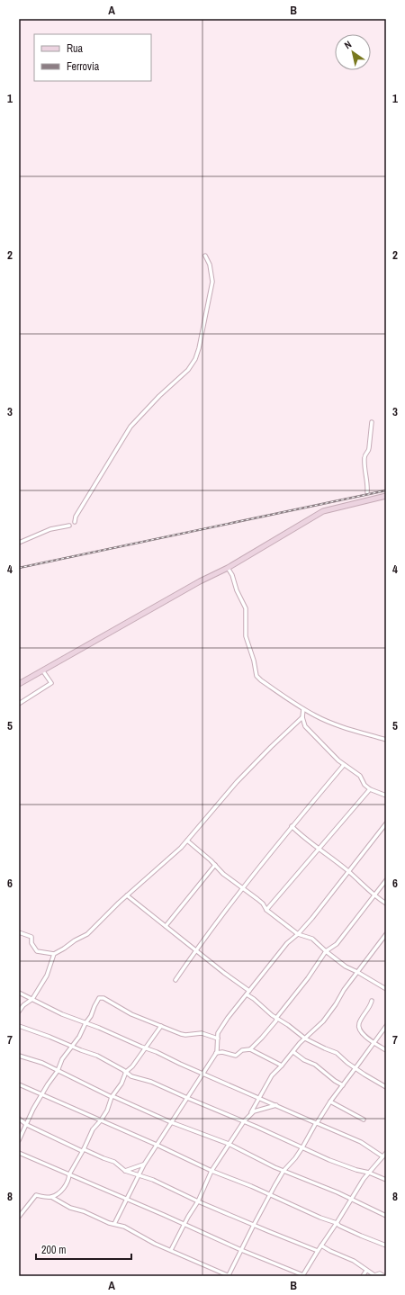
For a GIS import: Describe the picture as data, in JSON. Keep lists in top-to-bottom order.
{
  "legend": ["Rua", "Ferrovia"],
  "scale_bar": "200 m",
  "north": "top left",
  "grid": {
    "columns": ["A", "B"],
    "rows": [
      "1",
      "2",
      "3",
      "4",
      "5",
      "6",
      "7",
      "8"
    ]
  }
}
